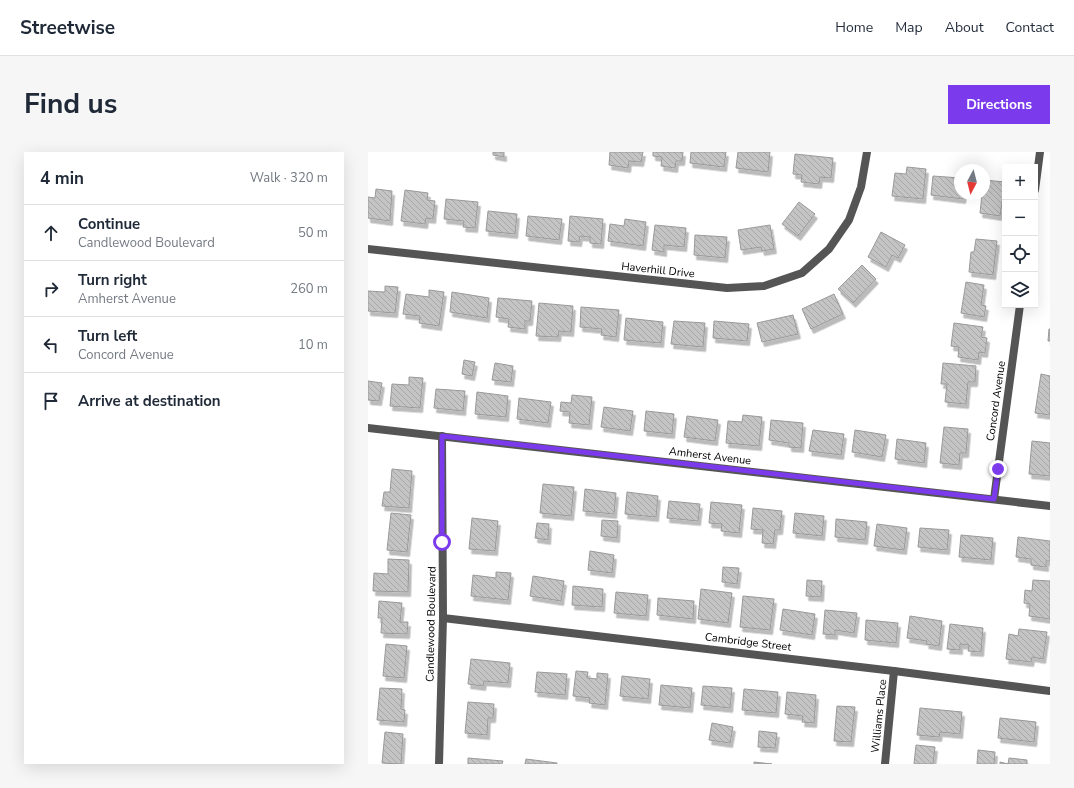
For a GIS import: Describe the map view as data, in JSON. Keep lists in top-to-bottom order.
{
  "streets": {
    "street": [
      "Haverhill Drive",
      "Concord Avenue",
      "Amherst Avenue",
      "Candlewood Boulevard",
      "Cambridge Street",
      "Williams Place"
    ]
  },
  "crossings": [
    ["Concord Avenue", "Amherst Avenue"],
    ["Amherst Avenue", "Candlewood Boulevard"],
    ["Candlewood Boulevard", "Cambridge Street"],
    ["Cambridge Street", "Williams Place"]
  ],
  "north": "bottom",
  "page": {
    "header": "Streetwise",
    "nav": [
      "Home",
      "Map",
      "About",
      "Contact"
    ],
    "title": "Find us",
    "buttons": "Directions",
    "heading": ["4 min", "Walk · 320 m"],
    "map_buttons": ["+", "−"],
    "list": [
      ["Continue", "Candlewood Boulevard", "50 m"],
      ["Turn right", "Amherst Avenue", "260 m"],
      ["Turn left", "Concord Avenue", "10 m"],
      "Arrive at destination"
    ]
  }
}
